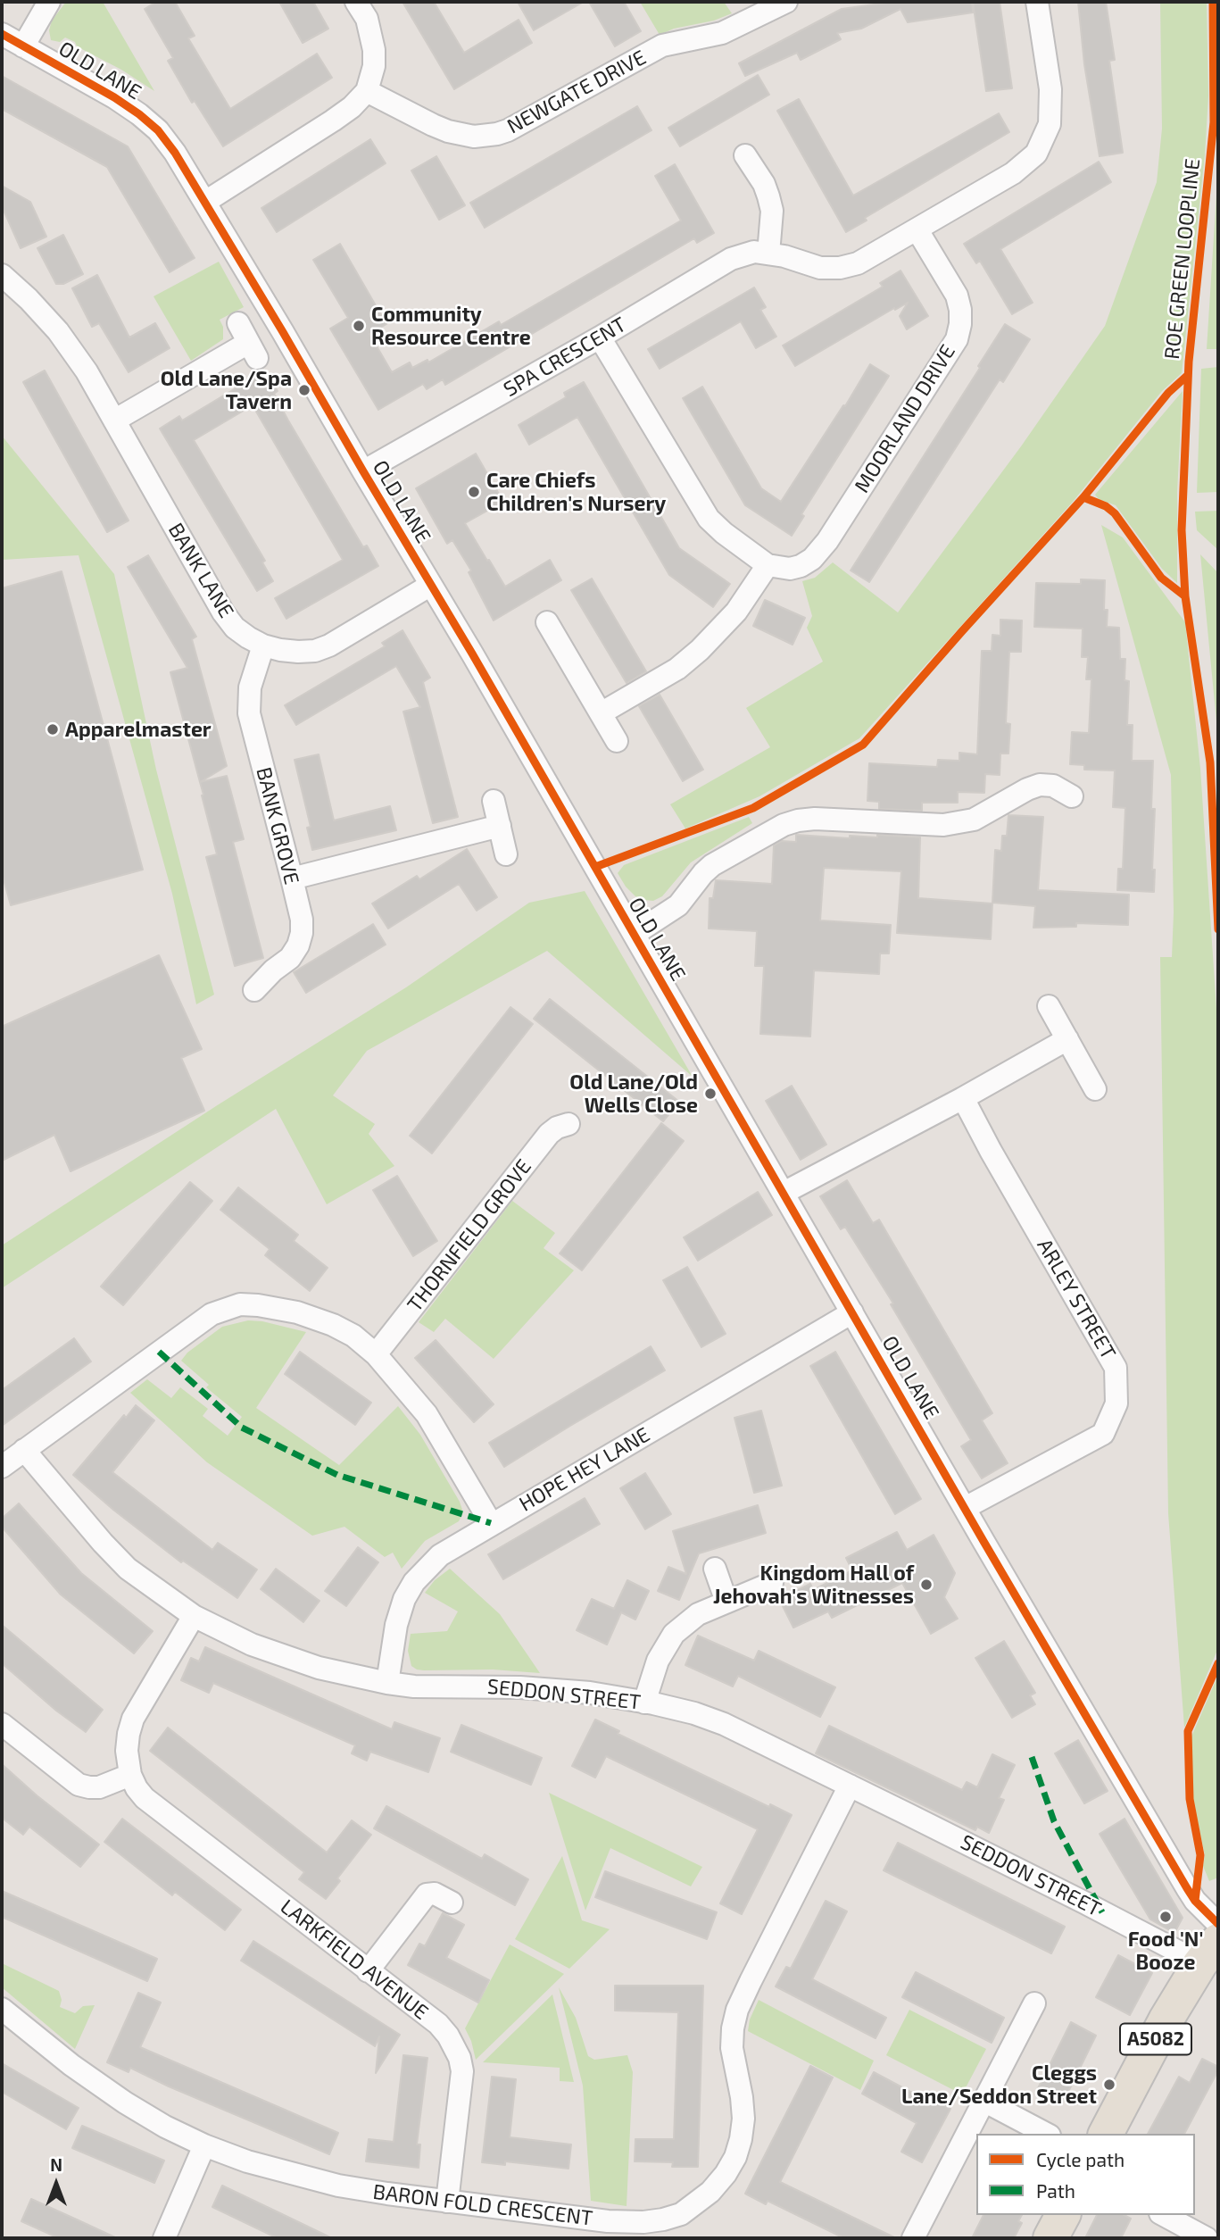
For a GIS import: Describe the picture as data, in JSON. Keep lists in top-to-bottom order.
{
  "streets": {
    "main road": ["A5082"],
    "street": [
      "OLD LANE",
      "NEWGATE DRIVE",
      "SPA CRESCENT",
      "MOORLAND DRIVE",
      "BANK LANE",
      "BANK GROVE",
      "THORNFIELD GROVE",
      "ARLEY STREET",
      "HOPE HEY LANE",
      "SEDDON STREET",
      "LARKFIELD AVENUE",
      "BARON FOLD CRESCENT"
    ],
    "cycle path": ["ROE GREEN LOOPLINE"]
  },
  "crossings": [
    ["OLD LANE", "SPA CRESCENT"],
    ["OLD LANE", "BANK LANE"],
    ["OLD LANE", "ARLEY STREET"],
    ["OLD LANE", "HOPE HEY LANE"],
    ["SPA CRESCENT", "MOORLAND DRIVE"],
    ["BANK LANE", "BANK GROVE"],
    ["HOPE HEY LANE", "SEDDON STREET"],
    ["SEDDON STREET", "A5082"],
    ["SEDDON STREET", "BARON FOLD CRESCENT"],
    ["LARKFIELD AVENUE", "BARON FOLD CRESCENT"]
  ],
  "places": [
    "Community Resource Centre",
    "Old Lane/Spa Tavern",
    "Care Chiefs Children's Nursery",
    "Apparelmaster",
    "Old Lane/Old Wells Close",
    "Kingdom Hall of Jehovah's Witnesses",
    "Food 'N' Booze",
    "Cleggs Lane/Seddon Street"
  ],
  "legend": ["Cycle path", "Path"],
  "north": "top"
}
